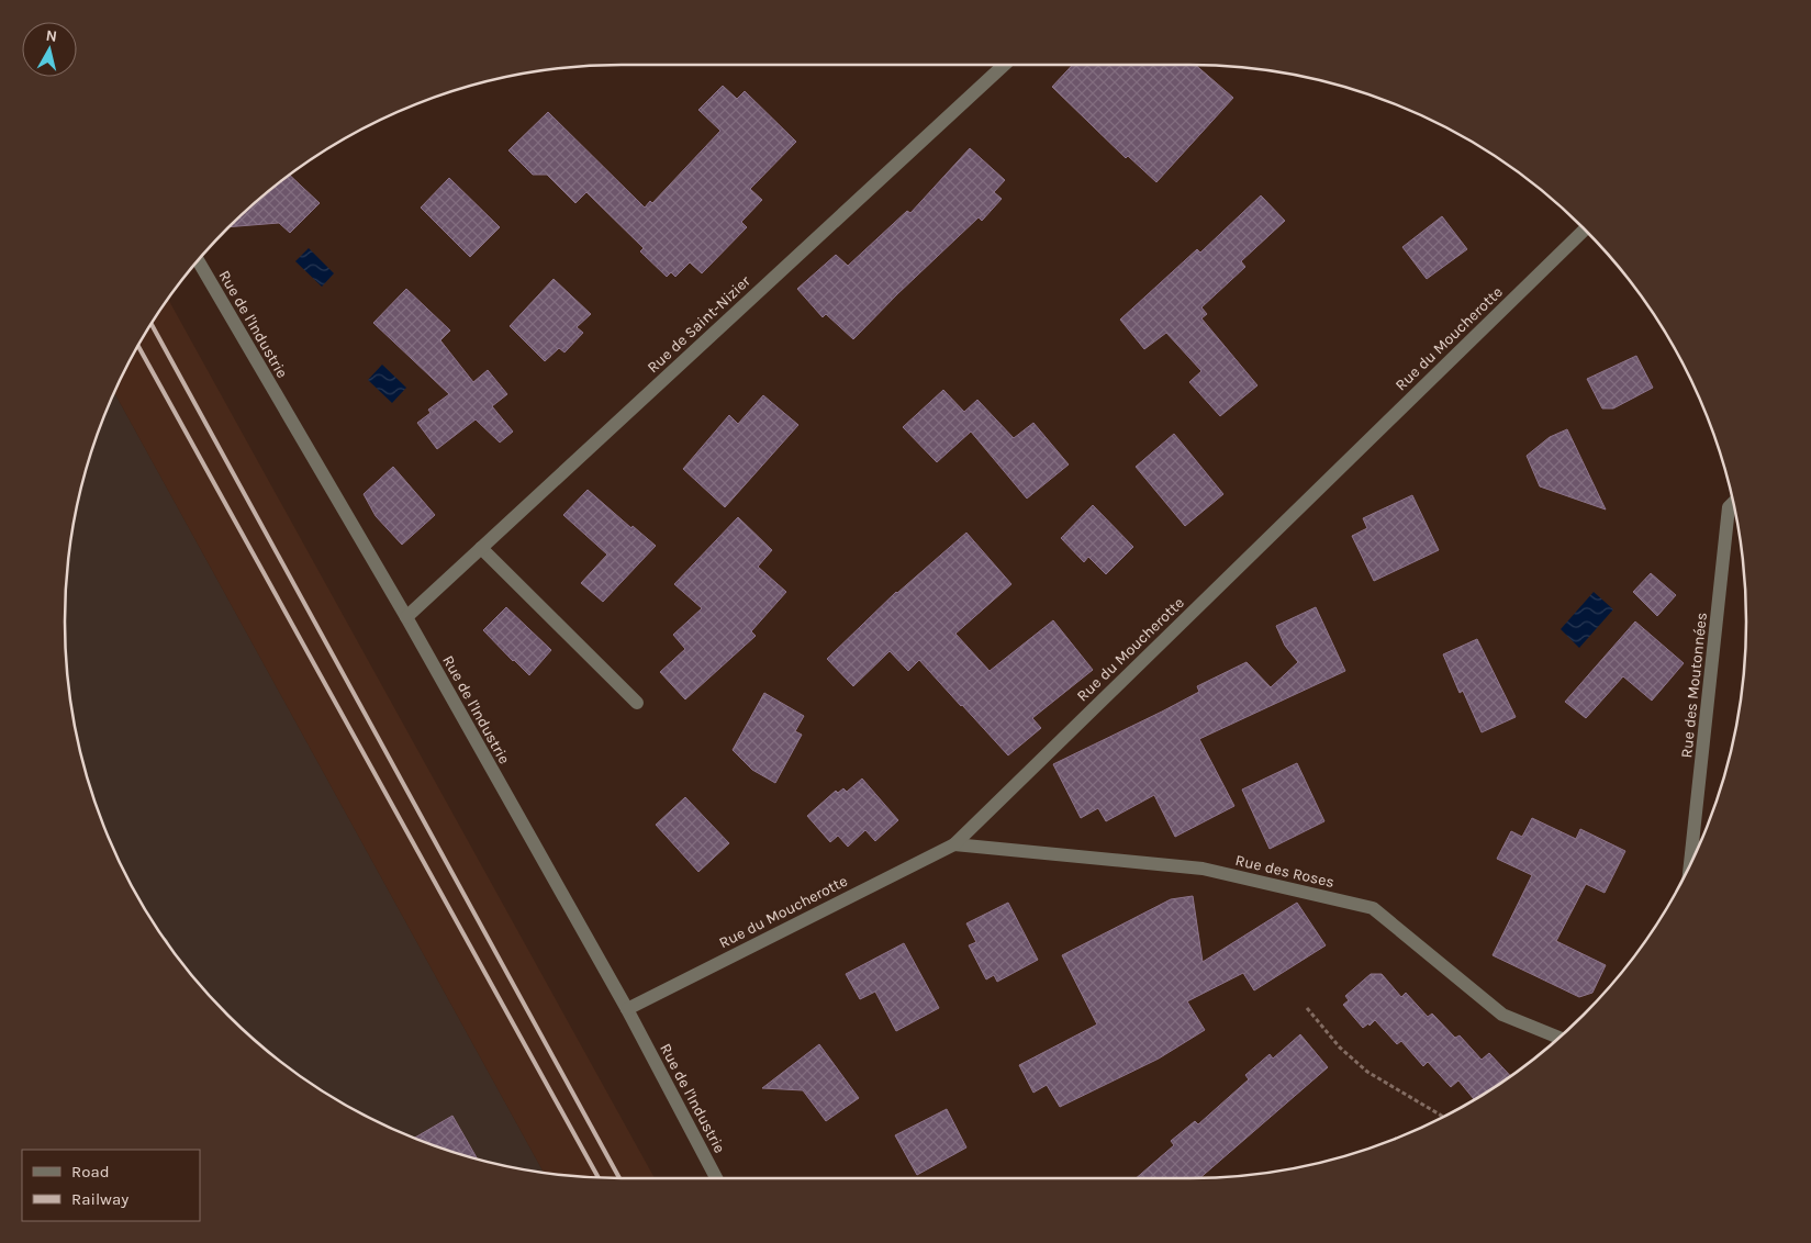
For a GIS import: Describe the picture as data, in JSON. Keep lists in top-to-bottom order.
{
  "streets": {
    "street": [
      "Rue de l'Industrie",
      "Rue de Saint-Nizier",
      "Rue du Moucherotte",
      "Rue des Moutonnées",
      "Rue des Roses"
    ]
  },
  "crossings": [
    ["Rue de l'Industrie", "Rue de Saint-Nizier"],
    ["Rue de l'Industrie", "Rue du Moucherotte"],
    ["Rue du Moucherotte", "Rue des Roses"]
  ],
  "legend": ["Road", "Railway"],
  "north": "top"
}
